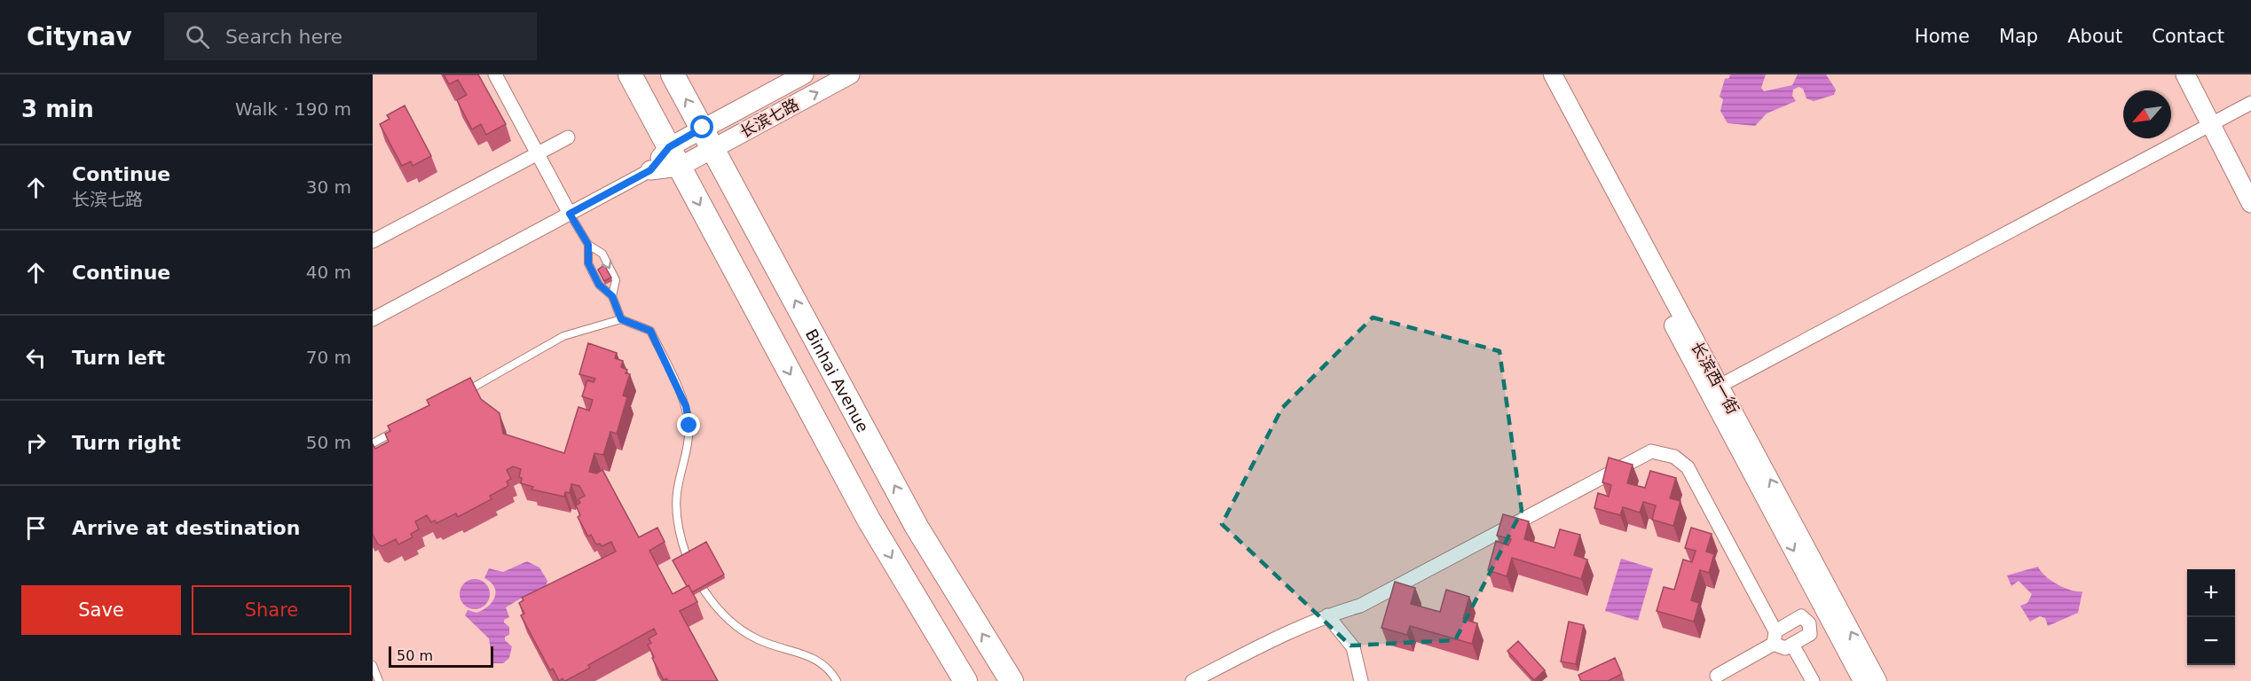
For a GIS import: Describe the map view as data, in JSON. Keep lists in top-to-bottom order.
{
  "streets": {
    "highway": ["Binhai Avenue"],
    "main road": ["长滨七路"],
    "street": ["长滨西一街"]
  },
  "crossings": [
    ["长滨七路", "Binhai Avenue"]
  ],
  "scale_bar": "50 m",
  "north": "bottom left",
  "page": {
    "header": "Citynav",
    "search": "Search here",
    "nav": [
      "Home",
      "Map",
      "About",
      "Contact"
    ],
    "heading": ["3 min", "Walk · 190 m"],
    "list": [
      ["Continue", "长滨七路", "30 m"],
      ["Continue", "40 m"],
      ["Turn left", "70 m"],
      ["Turn right", "50 m"],
      "Arrive at destination"
    ],
    "buttons": ["Save", "Share"],
    "map_buttons": ["+", "−"],
    "scale": "50 m"
  }
}
